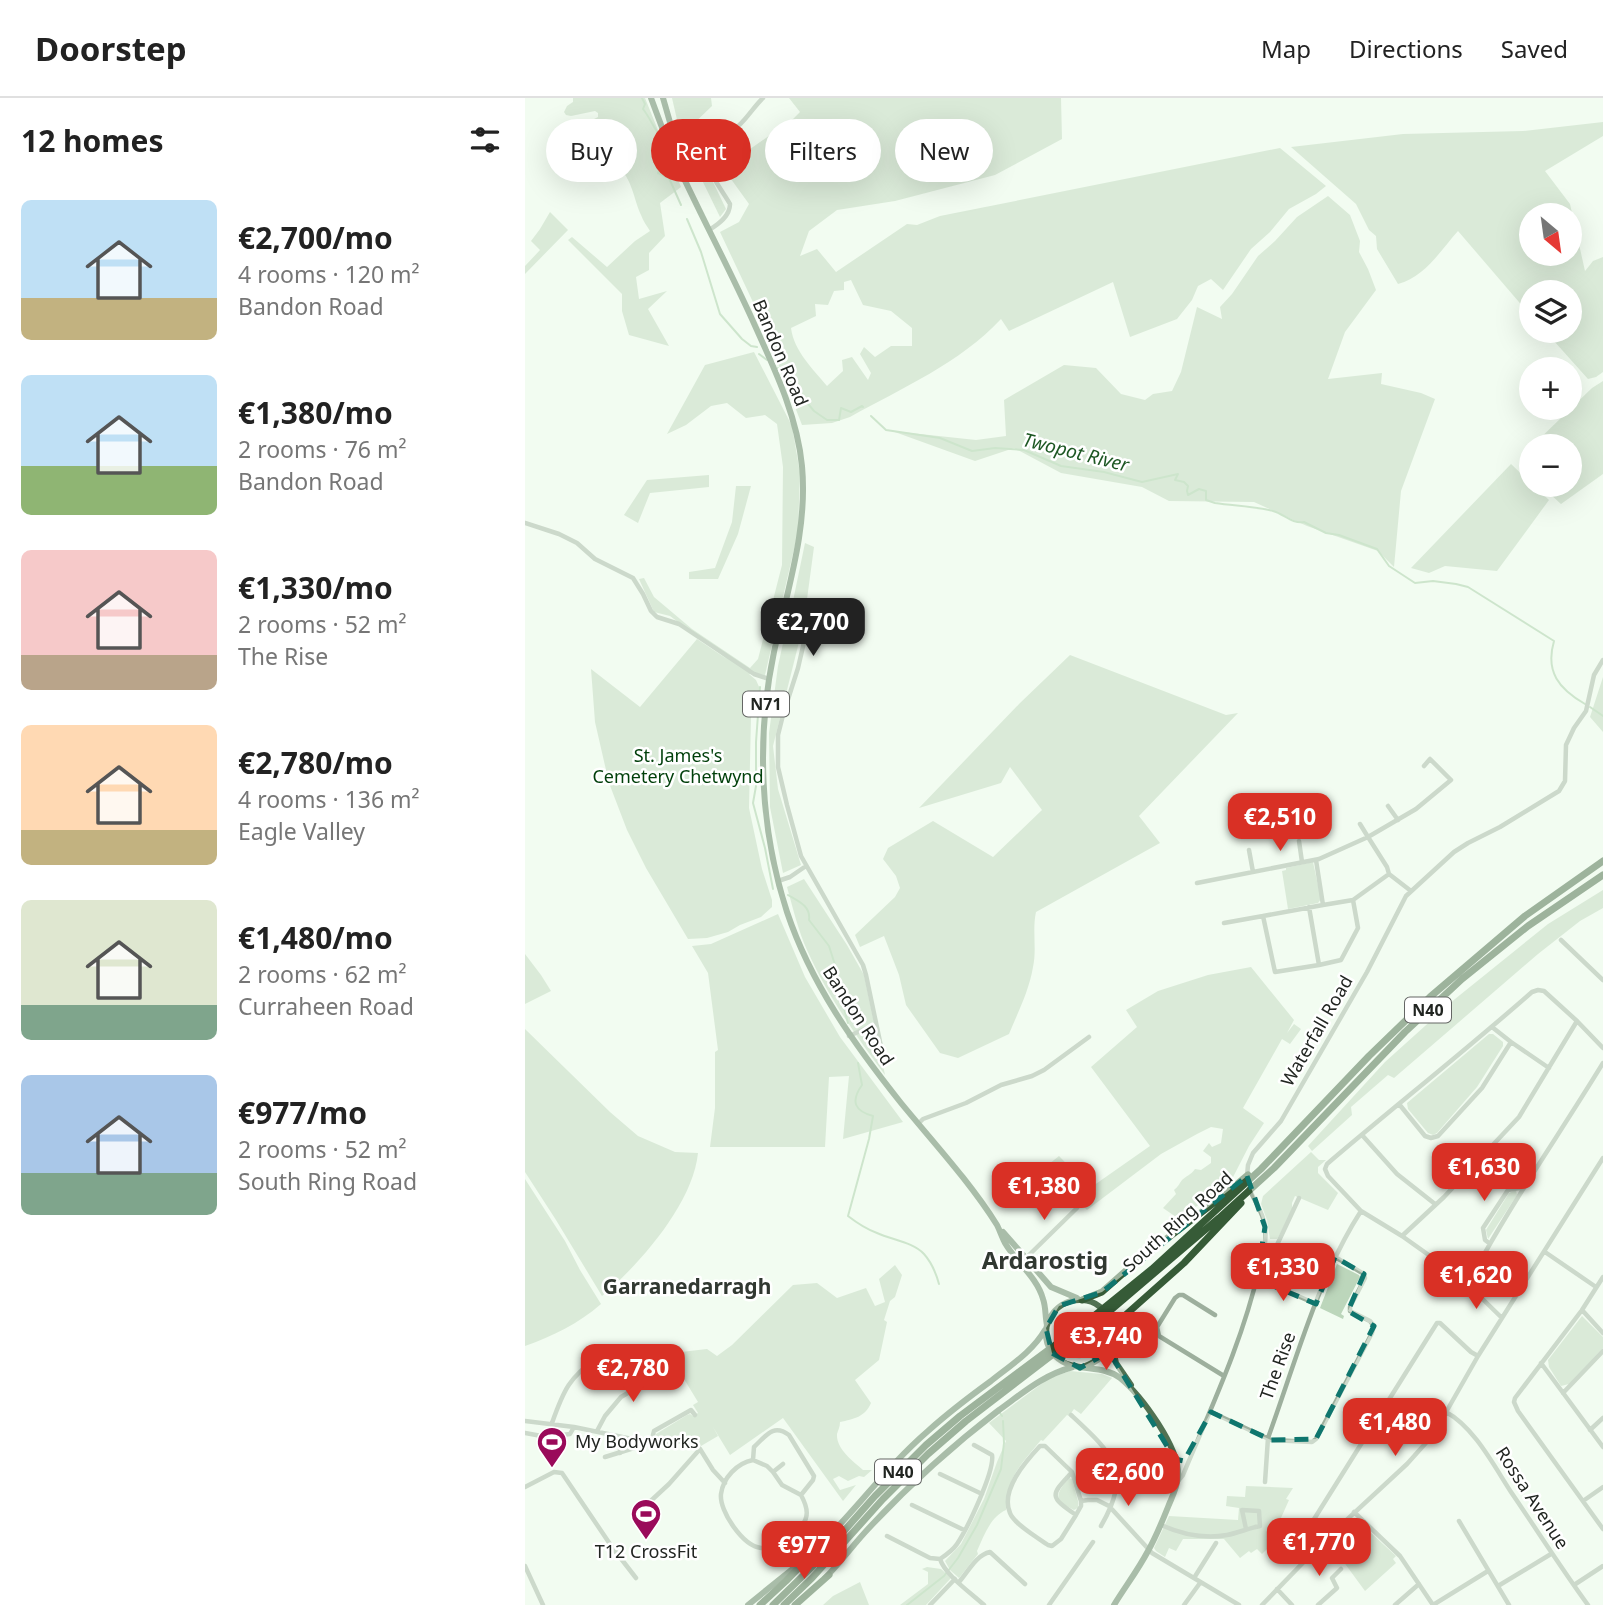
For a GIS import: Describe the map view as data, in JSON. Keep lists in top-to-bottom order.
{
  "streets": {
    "highway": ["N40", "South Ring Road"],
    "main road": ["Bandon Road", "N71"],
    "street": ["Waterfall Road", "The Rise", "Rossa Avenue"]
  },
  "crossings": [
    ["Bandon Road", "N71"],
    ["Bandon Road", "N40"],
    ["N71", "N40"]
  ],
  "districts": ["Ardarostig", "Garranedarragh"],
  "water": ["Twopot River"],
  "parks": ["St. James's Cemetery Chetwynd"],
  "places": {
    "sports": ["My Bodyworks", "T12 CrossFit"]
  },
  "north": "bottom right",
  "page": {
    "header": "Doorstep",
    "nav": ["Map", "Directions", "Saved"],
    "heading": "12 homes",
    "chip": [
      "Buy",
      "Rent",
      "Filters",
      "New"
    ],
    "list": [
      {
        "name": "€2,700/mo",
        "note": "4 rooms · 120 m² · Bandon Road"
      },
      {
        "name": "€1,380/mo",
        "note": "2 rooms · 76 m² · Bandon Road"
      },
      {
        "name": "€1,330/mo",
        "note": "2 rooms · 52 m² · The Rise"
      },
      {
        "name": "€2,780/mo",
        "note": "4 rooms · 136 m² · Eagle Valley"
      },
      {
        "name": "€1,480/mo",
        "note": "2 rooms · 62 m² · Curraheen Road"
      },
      {
        "name": "€977/mo",
        "note": "2 rooms · 52 m² · South Ring Road"
      }
    ],
    "map_buttons": ["+", "−"],
    "price": [
      "€2,700",
      "€2,510",
      "€1,630",
      "€1,380",
      "€1,330",
      "€1,620",
      "€3,740",
      "€2,780",
      "€1,480",
      "€2,600",
      "€1,770",
      "€977"
    ]
  }
}
